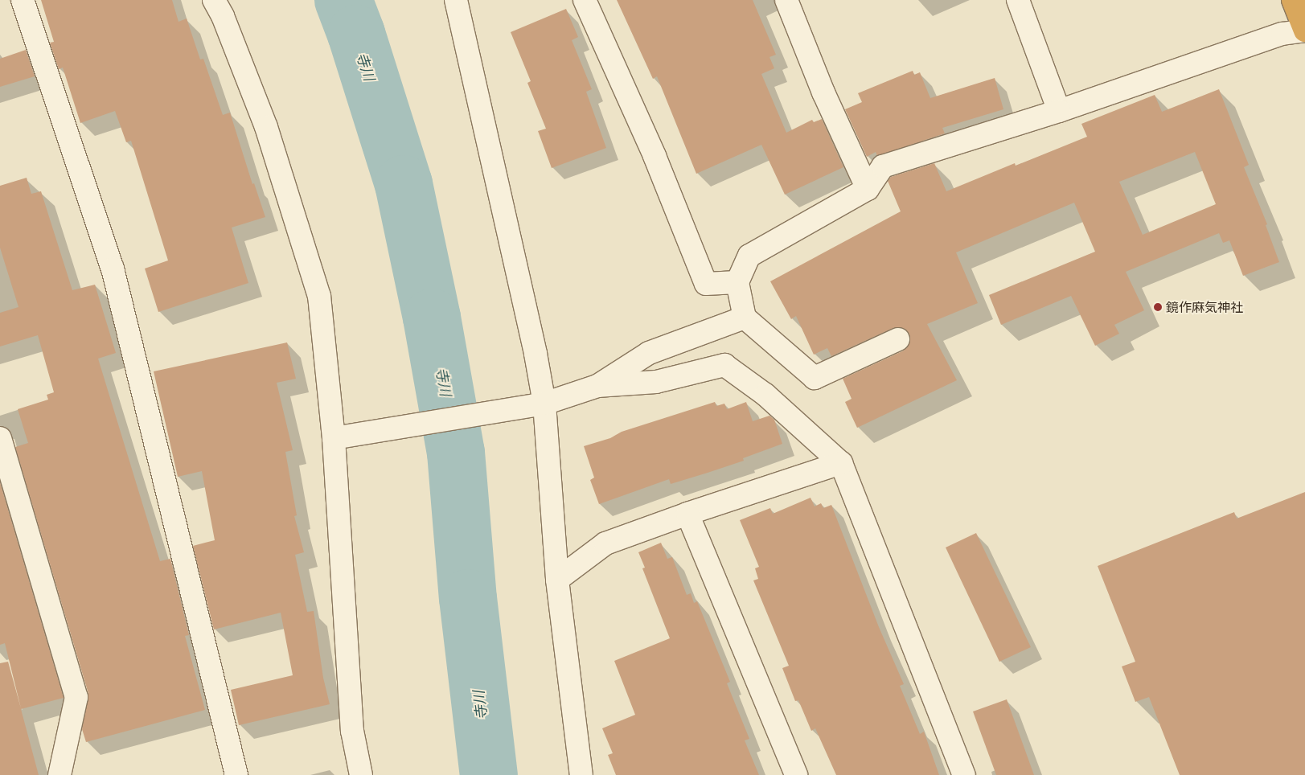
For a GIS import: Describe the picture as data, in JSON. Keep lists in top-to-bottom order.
{
  "water": ["寺川"],
  "places": ["鏡作麻気神社"]
}
